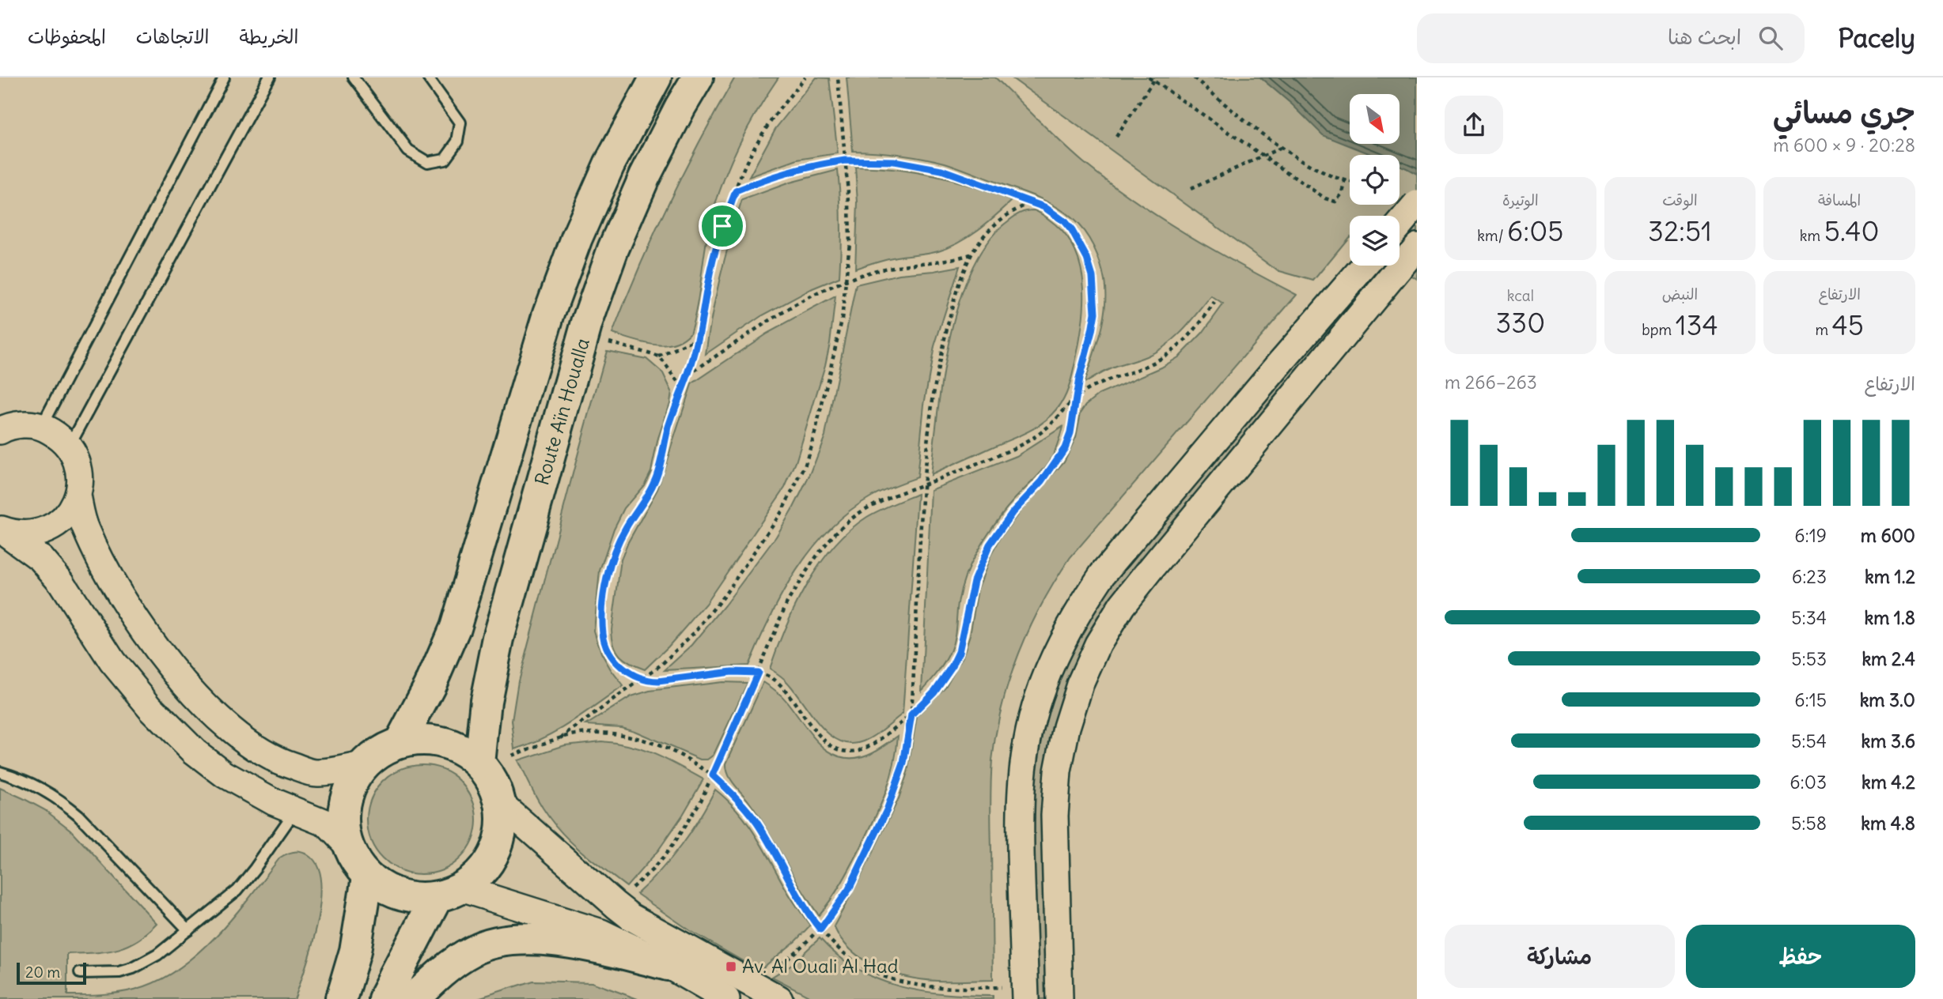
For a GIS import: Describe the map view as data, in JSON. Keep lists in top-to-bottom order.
{
  "streets": {
    "highway": ["Route Aïn Houalla"]
  },
  "places": {
    "transit": ["Av. Al Ouali Al Had"]
  },
  "scale_bar": "20 m",
  "north": "bottom right",
  "page": {
    "header": "Pacely",
    "search": "ابحث هنا",
    "nav": ["الخريطة", "الاتجاهات", "المحفوظات"],
    "heading": ["جري مسائي", "20:28 · 9 × 600 m"],
    "stats": [
      ["المسافة", "5.40 km"],
      ["الوقت", "32:51"],
      ["الوتيرة", "6:05 /km"],
      ["الارتفاع", "45 m"],
      ["النبض", "134 bpm"],
      ["kcal", "330"]
    ],
    "chart": ["الارتفاع", "263–266 m"],
    "list": [
      {
        "name": "600 m",
        "note": "6:19"
      },
      {
        "name": "1.2 km",
        "note": "6:23"
      },
      {
        "name": "1.8 km",
        "note": "5:34"
      },
      {
        "name": "2.4 km",
        "note": "5:53"
      },
      {
        "name": "3.0 km",
        "note": "6:15"
      },
      {
        "name": "3.6 km",
        "note": "5:54"
      },
      {
        "name": "4.2 km",
        "note": "6:03"
      },
      {
        "name": "4.8 km",
        "note": "5:58"
      }
    ],
    "buttons": ["حفظ", "مشاركة"],
    "scale": "20 m"
  }
}
